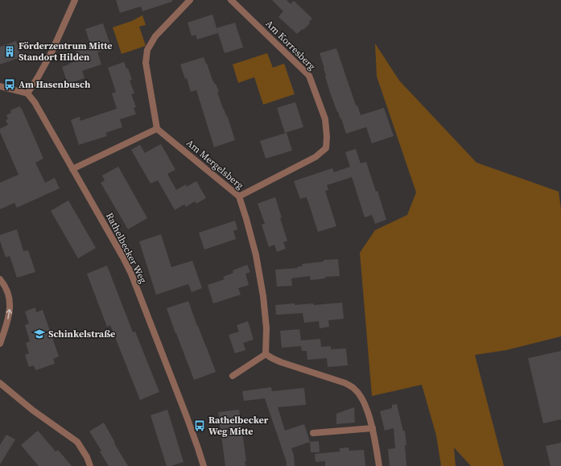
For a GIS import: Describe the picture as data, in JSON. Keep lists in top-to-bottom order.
{
  "streets": {
    "street": ["Am Korresberg", "Am Mergelsberg", "Rathelbecker Weg"]
  },
  "crossings": [
    ["Am Korresberg", "Am Mergelsberg"]
  ],
  "places": {
    "building": ["Förderzentrum Mitte Standort Hilden"],
    "bus stop": ["Am Hasenbusch", "Rathelbecker Weg Mitte"],
    "school or university": ["Schinkelstraße"]
  }
}
